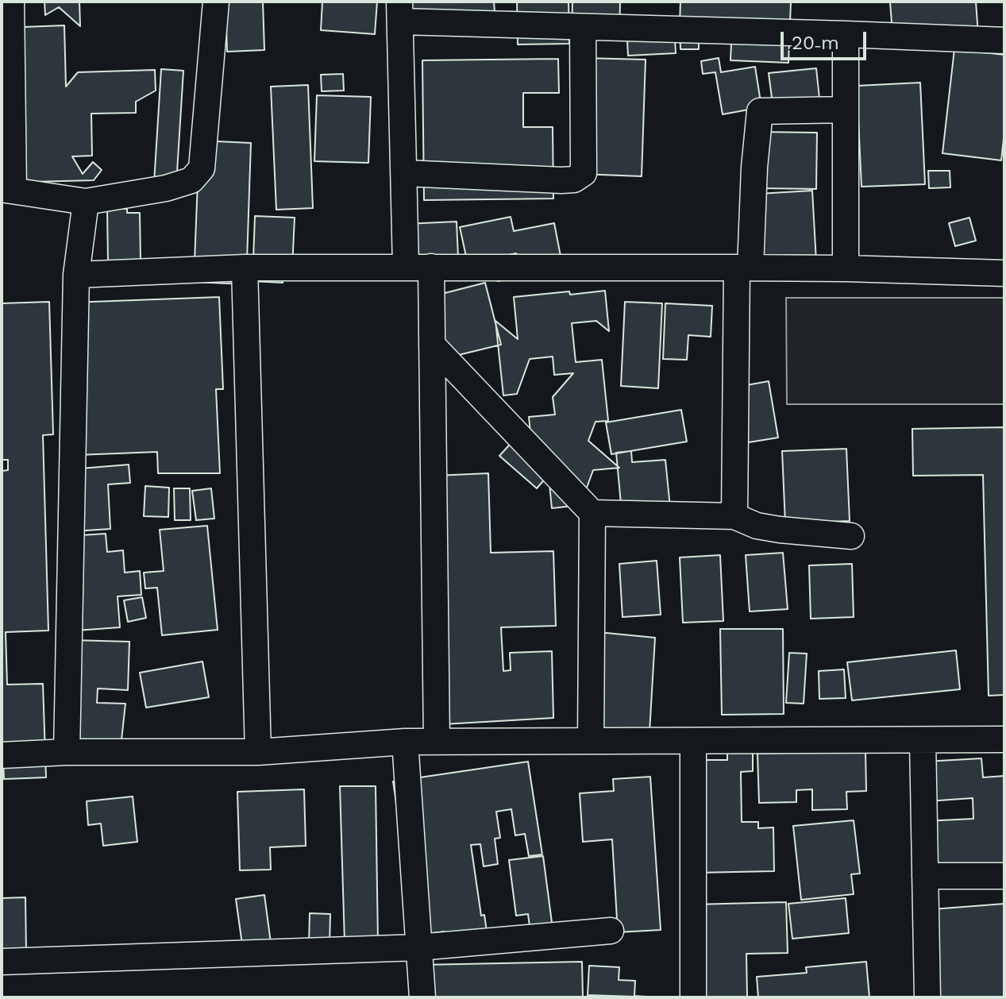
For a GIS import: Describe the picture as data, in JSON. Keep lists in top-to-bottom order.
{
  "scale_bar": "20 m"
}
